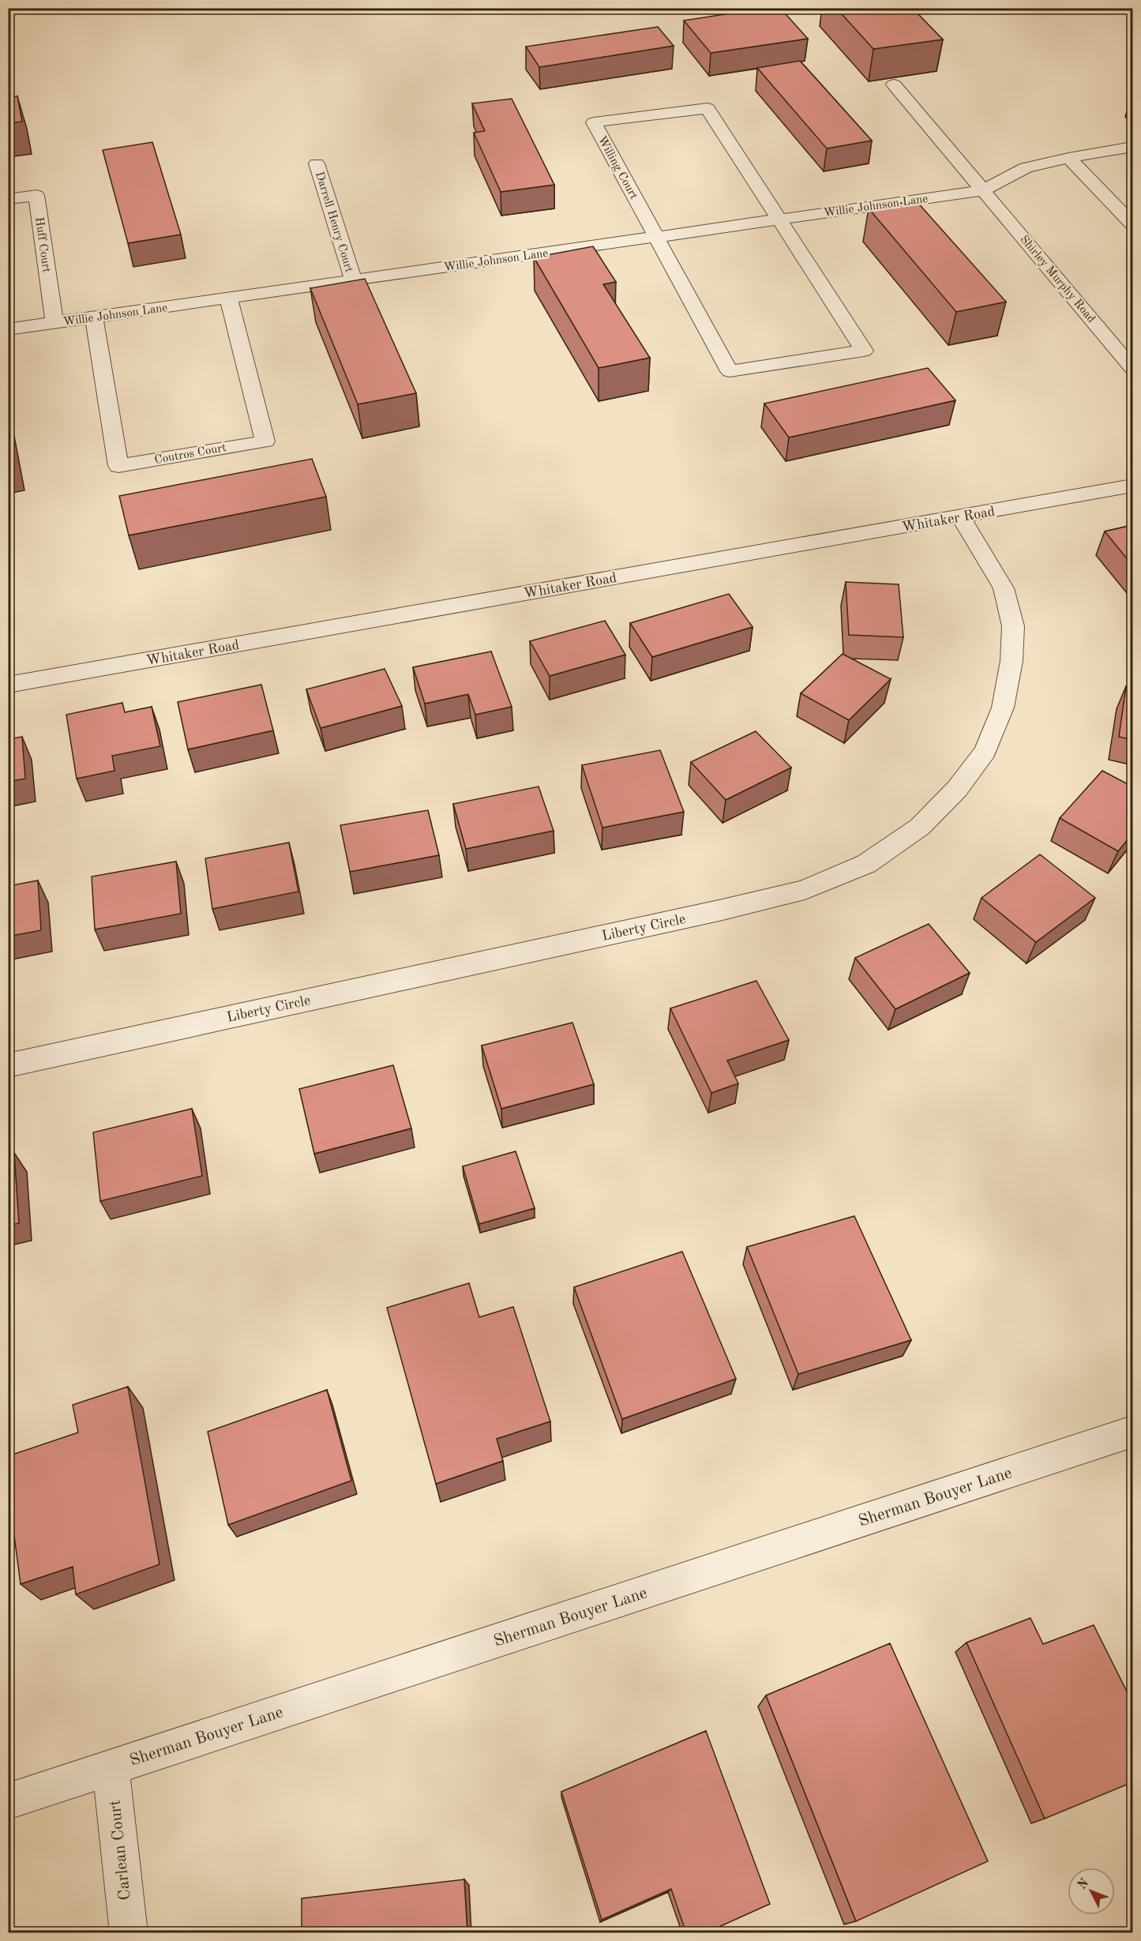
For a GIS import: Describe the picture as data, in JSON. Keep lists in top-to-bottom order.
{
  "streets": {
    "street": [
      "Willing Court",
      "Willie Johnson Lane",
      "Darrell Henry Court",
      "Huff Court",
      "Shirley Murphy Road",
      "Coutros Court",
      "Whitaker Road",
      "Liberty Circle",
      "Sherman Bouyer Lane",
      "Carlean Court"
    ]
  },
  "crossings": [
    ["Willing Court", "Willie Johnson Lane"],
    ["Willie Johnson Lane", "Darrell Henry Court"],
    ["Willie Johnson Lane", "Huff Court"],
    ["Willie Johnson Lane", "Shirley Murphy Road"],
    ["Willie Johnson Lane", "Coutros Court"],
    ["Whitaker Road", "Liberty Circle"],
    ["Sherman Bouyer Lane", "Carlean Court"]
  ],
  "north": "top left"
}
